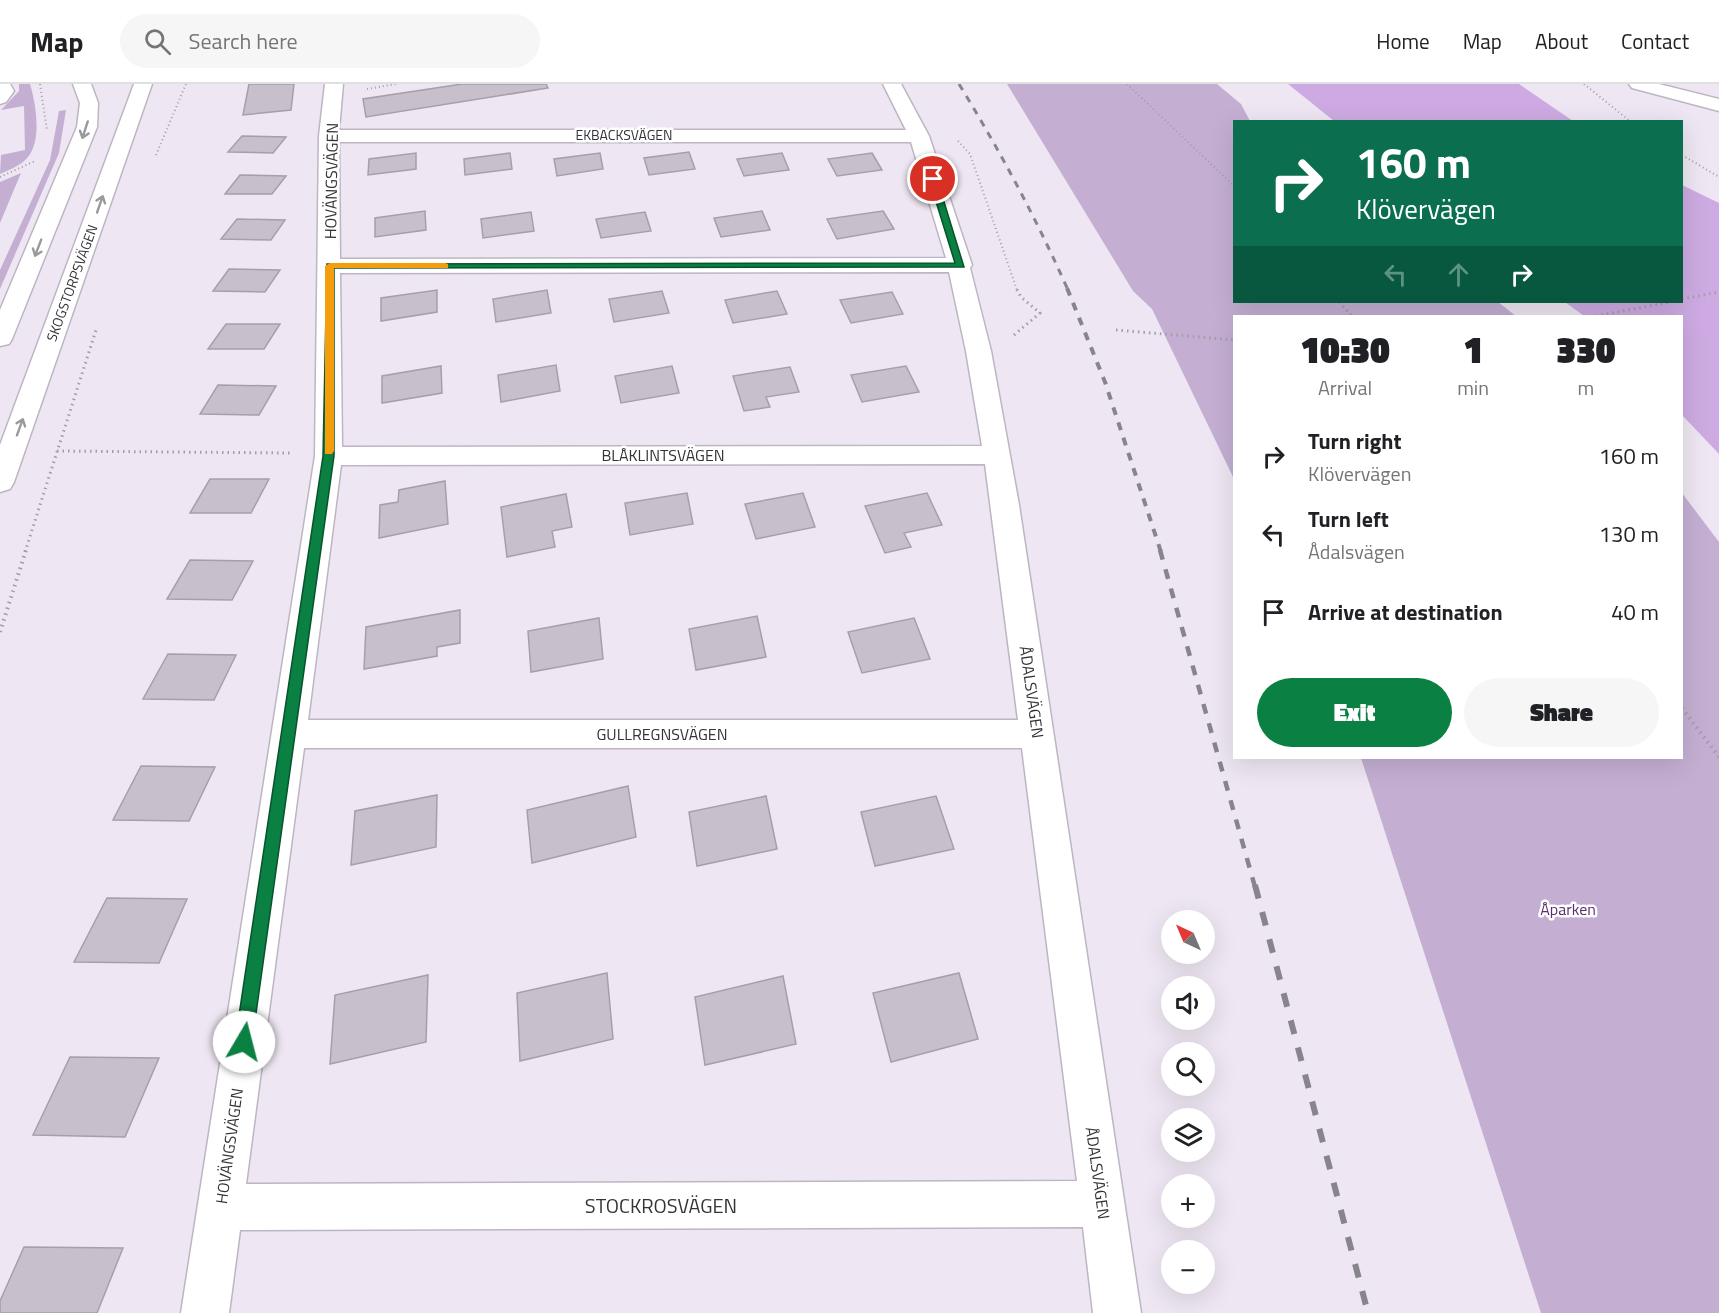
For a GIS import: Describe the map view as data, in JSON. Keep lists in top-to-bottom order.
{
  "streets": {
    "street": [
      "EKBACKSVÄGEN",
      "HOVÄNGSVÄGEN",
      "SKOGSTORPSVÄGEN",
      "BLÅKLINTSVÄGEN",
      "ÅDALSVÄGEN",
      "GULLREGNSVÄGEN",
      "STOCKROSVÄGEN"
    ]
  },
  "crossings": [
    ["EKBACKSVÄGEN", "HOVÄNGSVÄGEN"],
    ["EKBACKSVÄGEN", "ÅDALSVÄGEN"],
    ["HOVÄNGSVÄGEN", "BLÅKLINTSVÄGEN"],
    ["HOVÄNGSVÄGEN", "GULLREGNSVÄGEN"],
    ["HOVÄNGSVÄGEN", "STOCKROSVÄGEN"],
    ["BLÅKLINTSVÄGEN", "ÅDALSVÄGEN"],
    ["ÅDALSVÄGEN", "GULLREGNSVÄGEN"],
    ["ÅDALSVÄGEN", "STOCKROSVÄGEN"]
  ],
  "parks": ["Åparken"],
  "north": "top left",
  "page": {
    "header": "Map",
    "search": "Search here",
    "nav": [
      "Home",
      "Map",
      "About",
      "Contact"
    ],
    "turn": ["160 m", "Klövervägen"],
    "eta": [
      "10:30",
      "Arrival",
      "1",
      "min",
      "330",
      "m"
    ],
    "list": [
      {
        "name": "Turn right",
        "note": "Klövervägen",
        "value": "160 m"
      },
      {
        "name": "Turn left",
        "note": "Ådalsvägen",
        "value": "130 m"
      },
      {
        "name": "Arrive at destination",
        "value": "40 m"
      }
    ],
    "buttons": ["Exit", "Share"],
    "map_buttons": ["+", "−"]
  }
}
